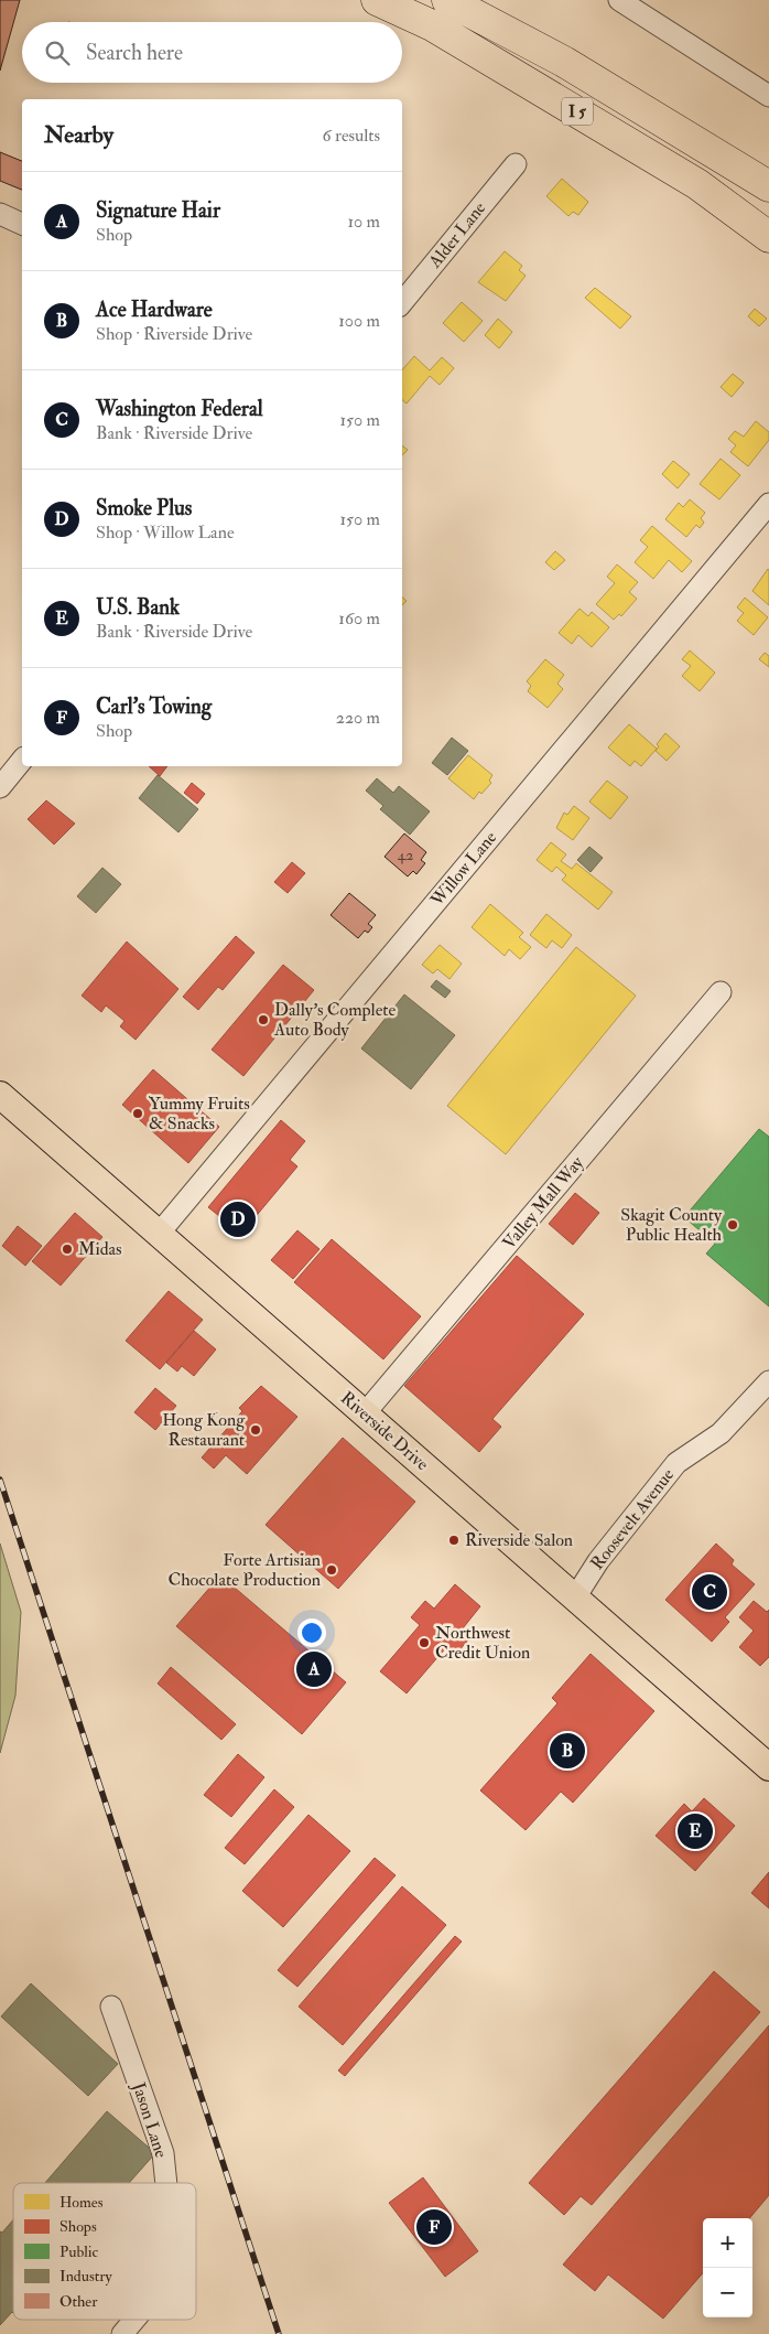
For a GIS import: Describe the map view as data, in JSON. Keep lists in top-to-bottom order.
{
  "streets": {
    "highway": ["I 5"],
    "main road": ["Riverside Drive"],
    "street": [
      "Alder Lane",
      "Willow Lane",
      "Valley Mall Way",
      "Roosevelt Avenue",
      "Jason Lane"
    ]
  },
  "crossings": [
    ["Willow Lane", "Riverside Drive"],
    ["Valley Mall Way", "Riverside Drive"],
    ["Riverside Drive", "Roosevelt Avenue"]
  ],
  "places": [
    "Dally's Complete Auto Body",
    "Yummy Fruits & Snacks",
    "Skagit County Public Health",
    "Midas",
    "Hong Kong Restaurant",
    "Riverside Salon",
    "Forte Artisian Chocolate Production",
    "Northwest Credit Union"
  ],
  "house_numbers": ["42"],
  "legend": [
    "Homes",
    "Shops",
    "Public",
    "Industry",
    "Other"
  ],
  "page": {
    "search": "Search here",
    "heading": ["Nearby", "6 results"],
    "list": [
      {
        "mark": "A",
        "name": "Signature Hair",
        "note": "Shop",
        "value": "10 m"
      },
      {
        "mark": "B",
        "name": "Ace Hardware",
        "note": "Shop · Riverside Drive",
        "value": "100 m"
      },
      {
        "mark": "C",
        "name": "Washington Federal",
        "note": "Bank · Riverside Drive",
        "value": "150 m"
      },
      {
        "mark": "D",
        "name": "Smoke Plus",
        "note": "Shop · Willow Lane",
        "value": "150 m"
      },
      {
        "mark": "E",
        "name": "U.S. Bank",
        "note": "Bank · Riverside Drive",
        "value": "160 m"
      },
      {
        "mark": "F",
        "name": "Carl's Towing",
        "note": "Shop",
        "value": "220 m"
      }
    ],
    "pins": [
      "D",
      "C",
      "A",
      "B",
      "E",
      "F"
    ],
    "map_buttons": ["+", "−"]
  }
}
